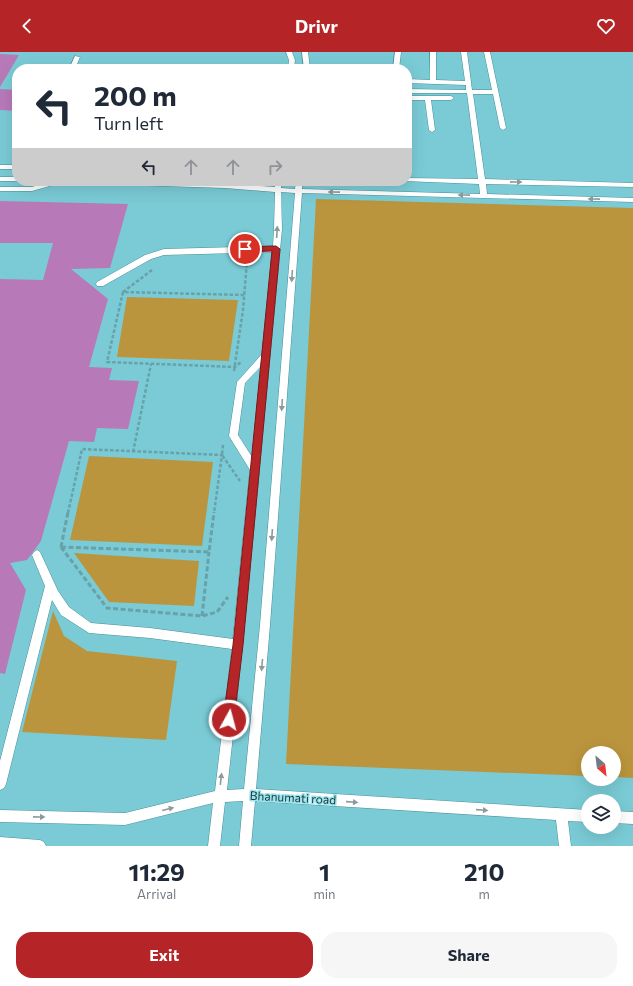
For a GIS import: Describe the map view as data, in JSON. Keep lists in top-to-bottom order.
{
  "streets": {
    "lane": ["Bhanumati road"]
  },
  "one_way": ["Bhanumati road"],
  "north": "bottom right",
  "page": {
    "header": "Drivr",
    "turn": ["200 m", "Turn left"],
    "eta": [
      "11:29",
      "Arrival",
      "1",
      "min",
      "210",
      "m"
    ],
    "buttons": ["Exit", "Share"]
  }
}
